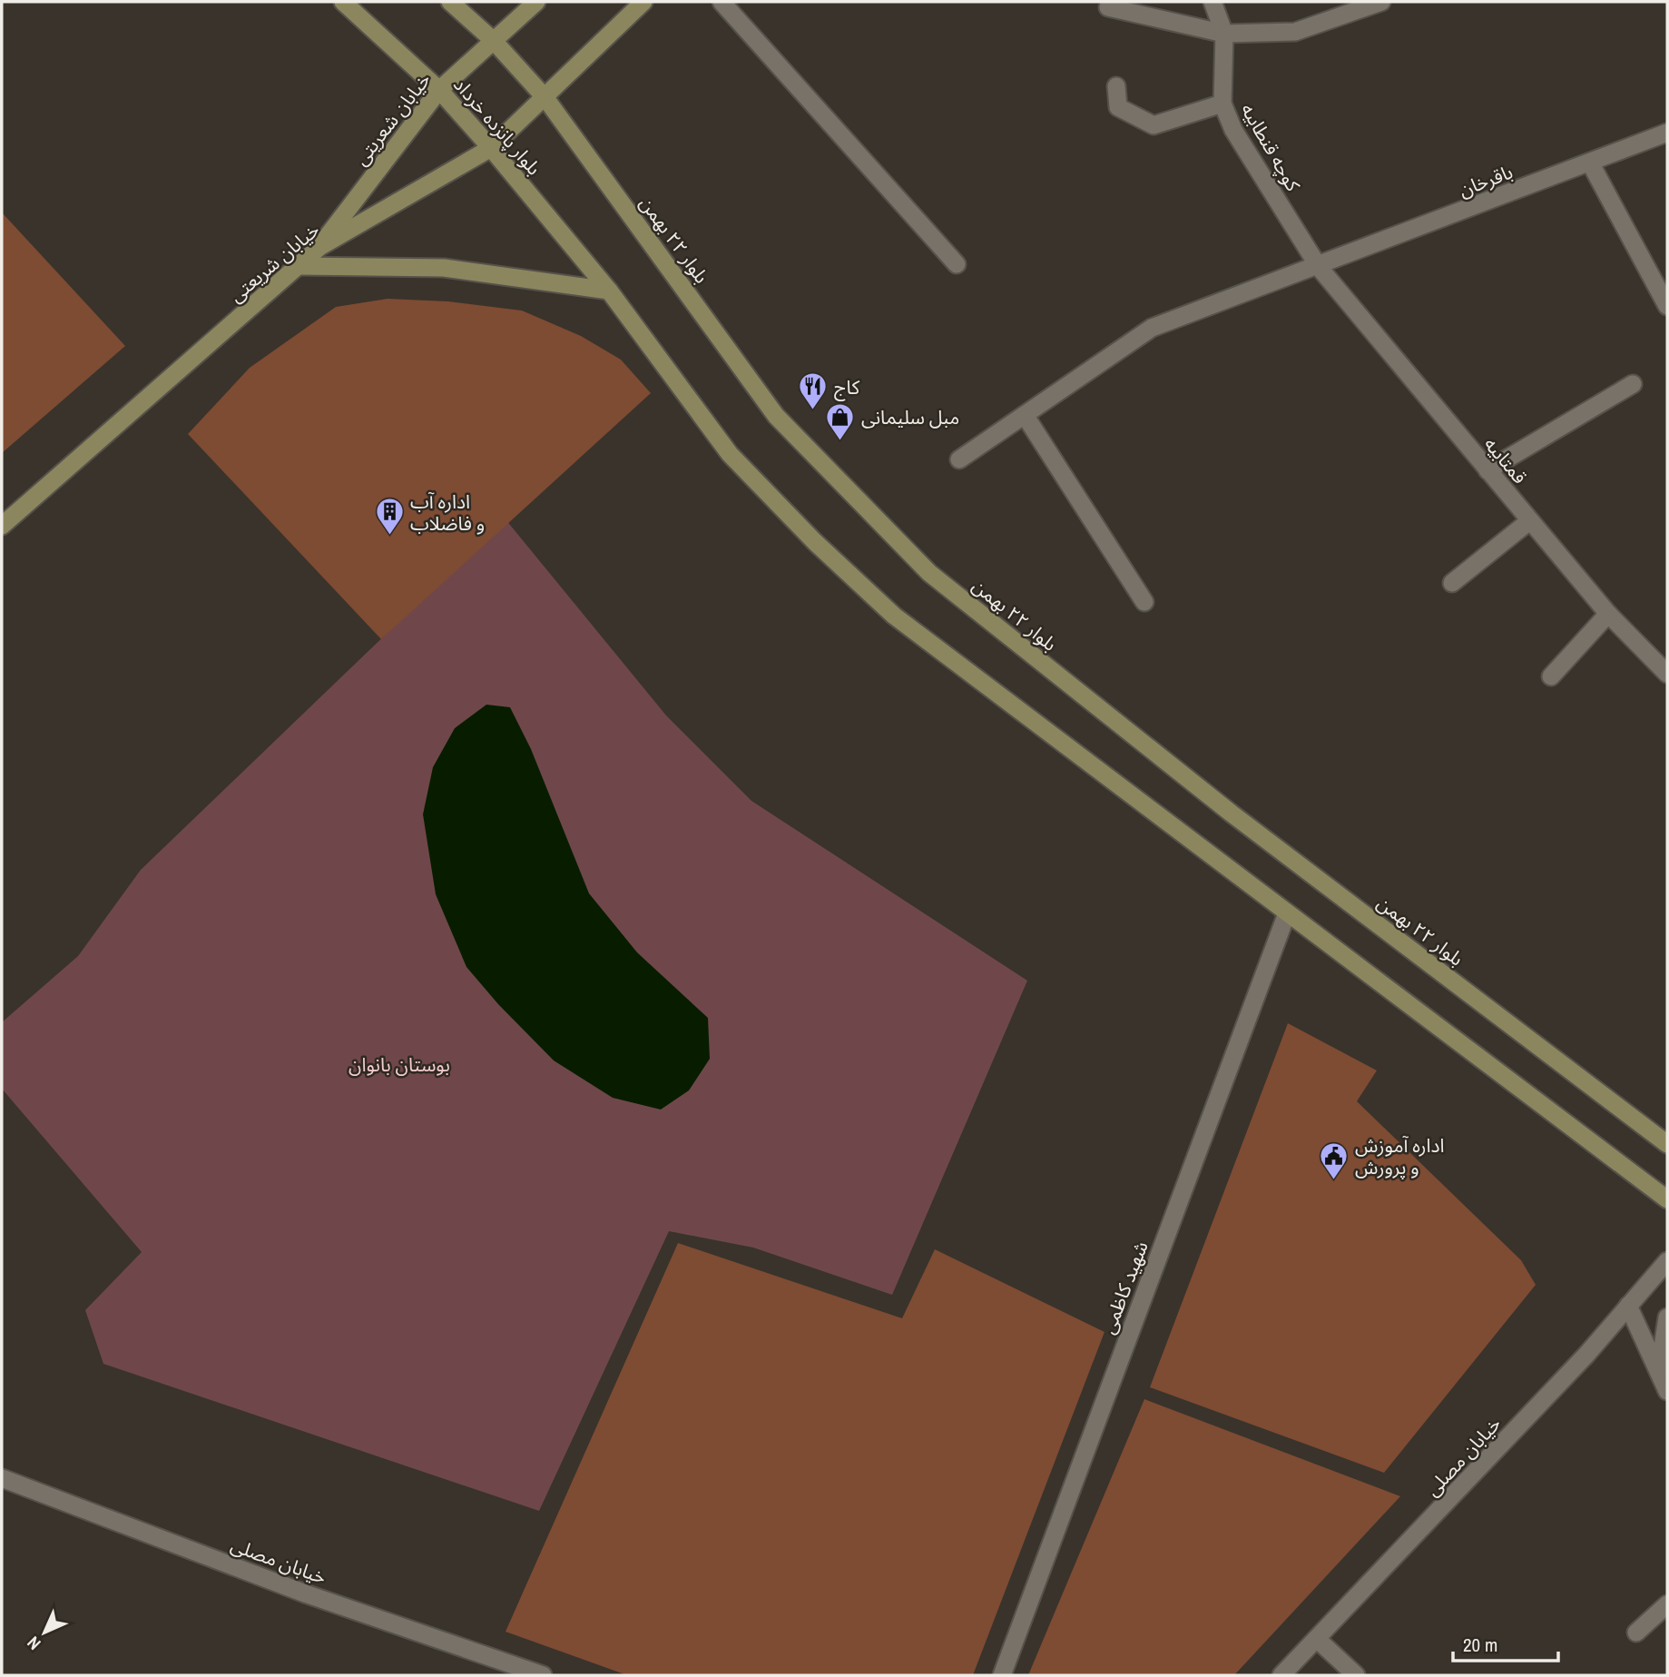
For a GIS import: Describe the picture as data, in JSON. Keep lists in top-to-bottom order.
{
  "streets": {
    "main road": [
      "خیابان شعریتی",
      "بلوار پانزده خرداد",
      "بلوار ۲۲ بهمن",
      "خیابان شریعتی"
    ],
    "street": [
      "کوچه قنطابیه",
      "باقرخان",
      "قمتابیه",
      "شهید کاظمی",
      "خیابان مصلی"
    ]
  },
  "crossings": [
    ["خیابان شعریتی", "بلوار پانزده خرداد"],
    ["خیابان شعریتی", "بلوار ۲۲ بهمن"],
    ["خیابان شعریتی", "خیابان شریعتی"],
    ["بلوار پانزده خرداد", "خیابان شریعتی"],
    ["کوچه قنطابیه", "باقرخان"],
    ["کوچه قنطابیه", "قمتابیه"],
    ["باقرخان", "قمتابیه"],
    ["بلوار ۲۲ بهمن", "خیابان شریعتی"]
  ],
  "parks": ["بوستان بانوان"],
  "places": {
    "restaurant": ["کاج"],
    "shop": ["مبل سلیمانی"],
    "building": ["اداره آب و فاضلاب"],
    "public building": ["اداره آموزش و پرورش"]
  },
  "scale_bar": "20 m",
  "north": "bottom left"
}
